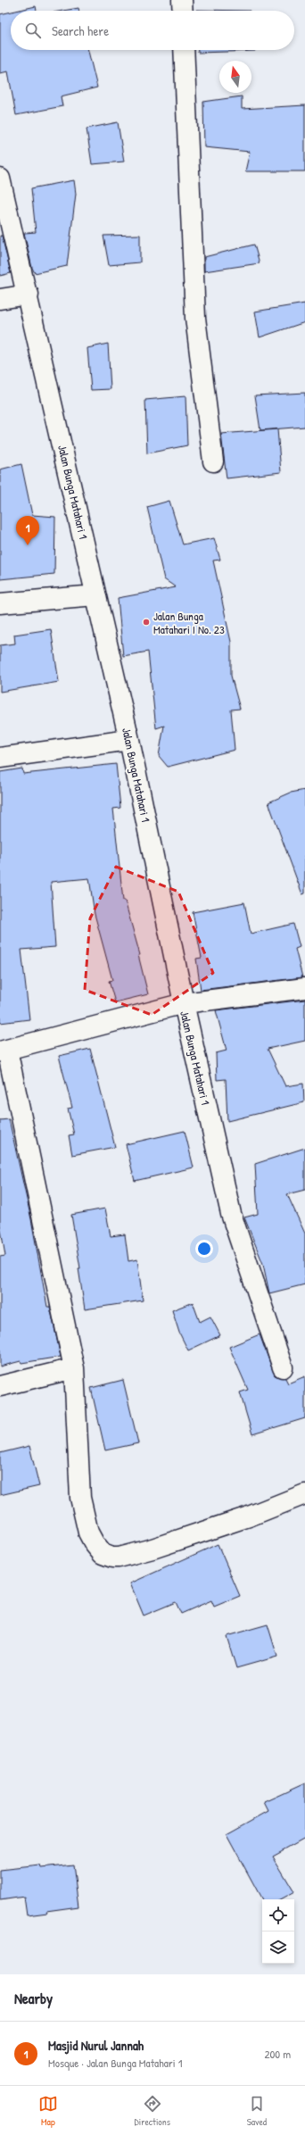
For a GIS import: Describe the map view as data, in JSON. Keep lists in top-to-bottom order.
{
  "streets": {
    "street": ["Jalan Bunga Matahari 1"]
  },
  "places": ["Jalan Bunga Matahari I No. 23"],
  "north": "top",
  "page": {
    "search": "Search here",
    "pins": "1",
    "heading": "Nearby",
    "list": [
      {
        "mark": "1",
        "name": "Masjid Nurul Jannah",
        "note": "Mosque · Jalan Bunga Matahari 1",
        "value": "200 m"
      }
    ],
    "nav": ["Map", "Directions", "Saved"]
  }
}
